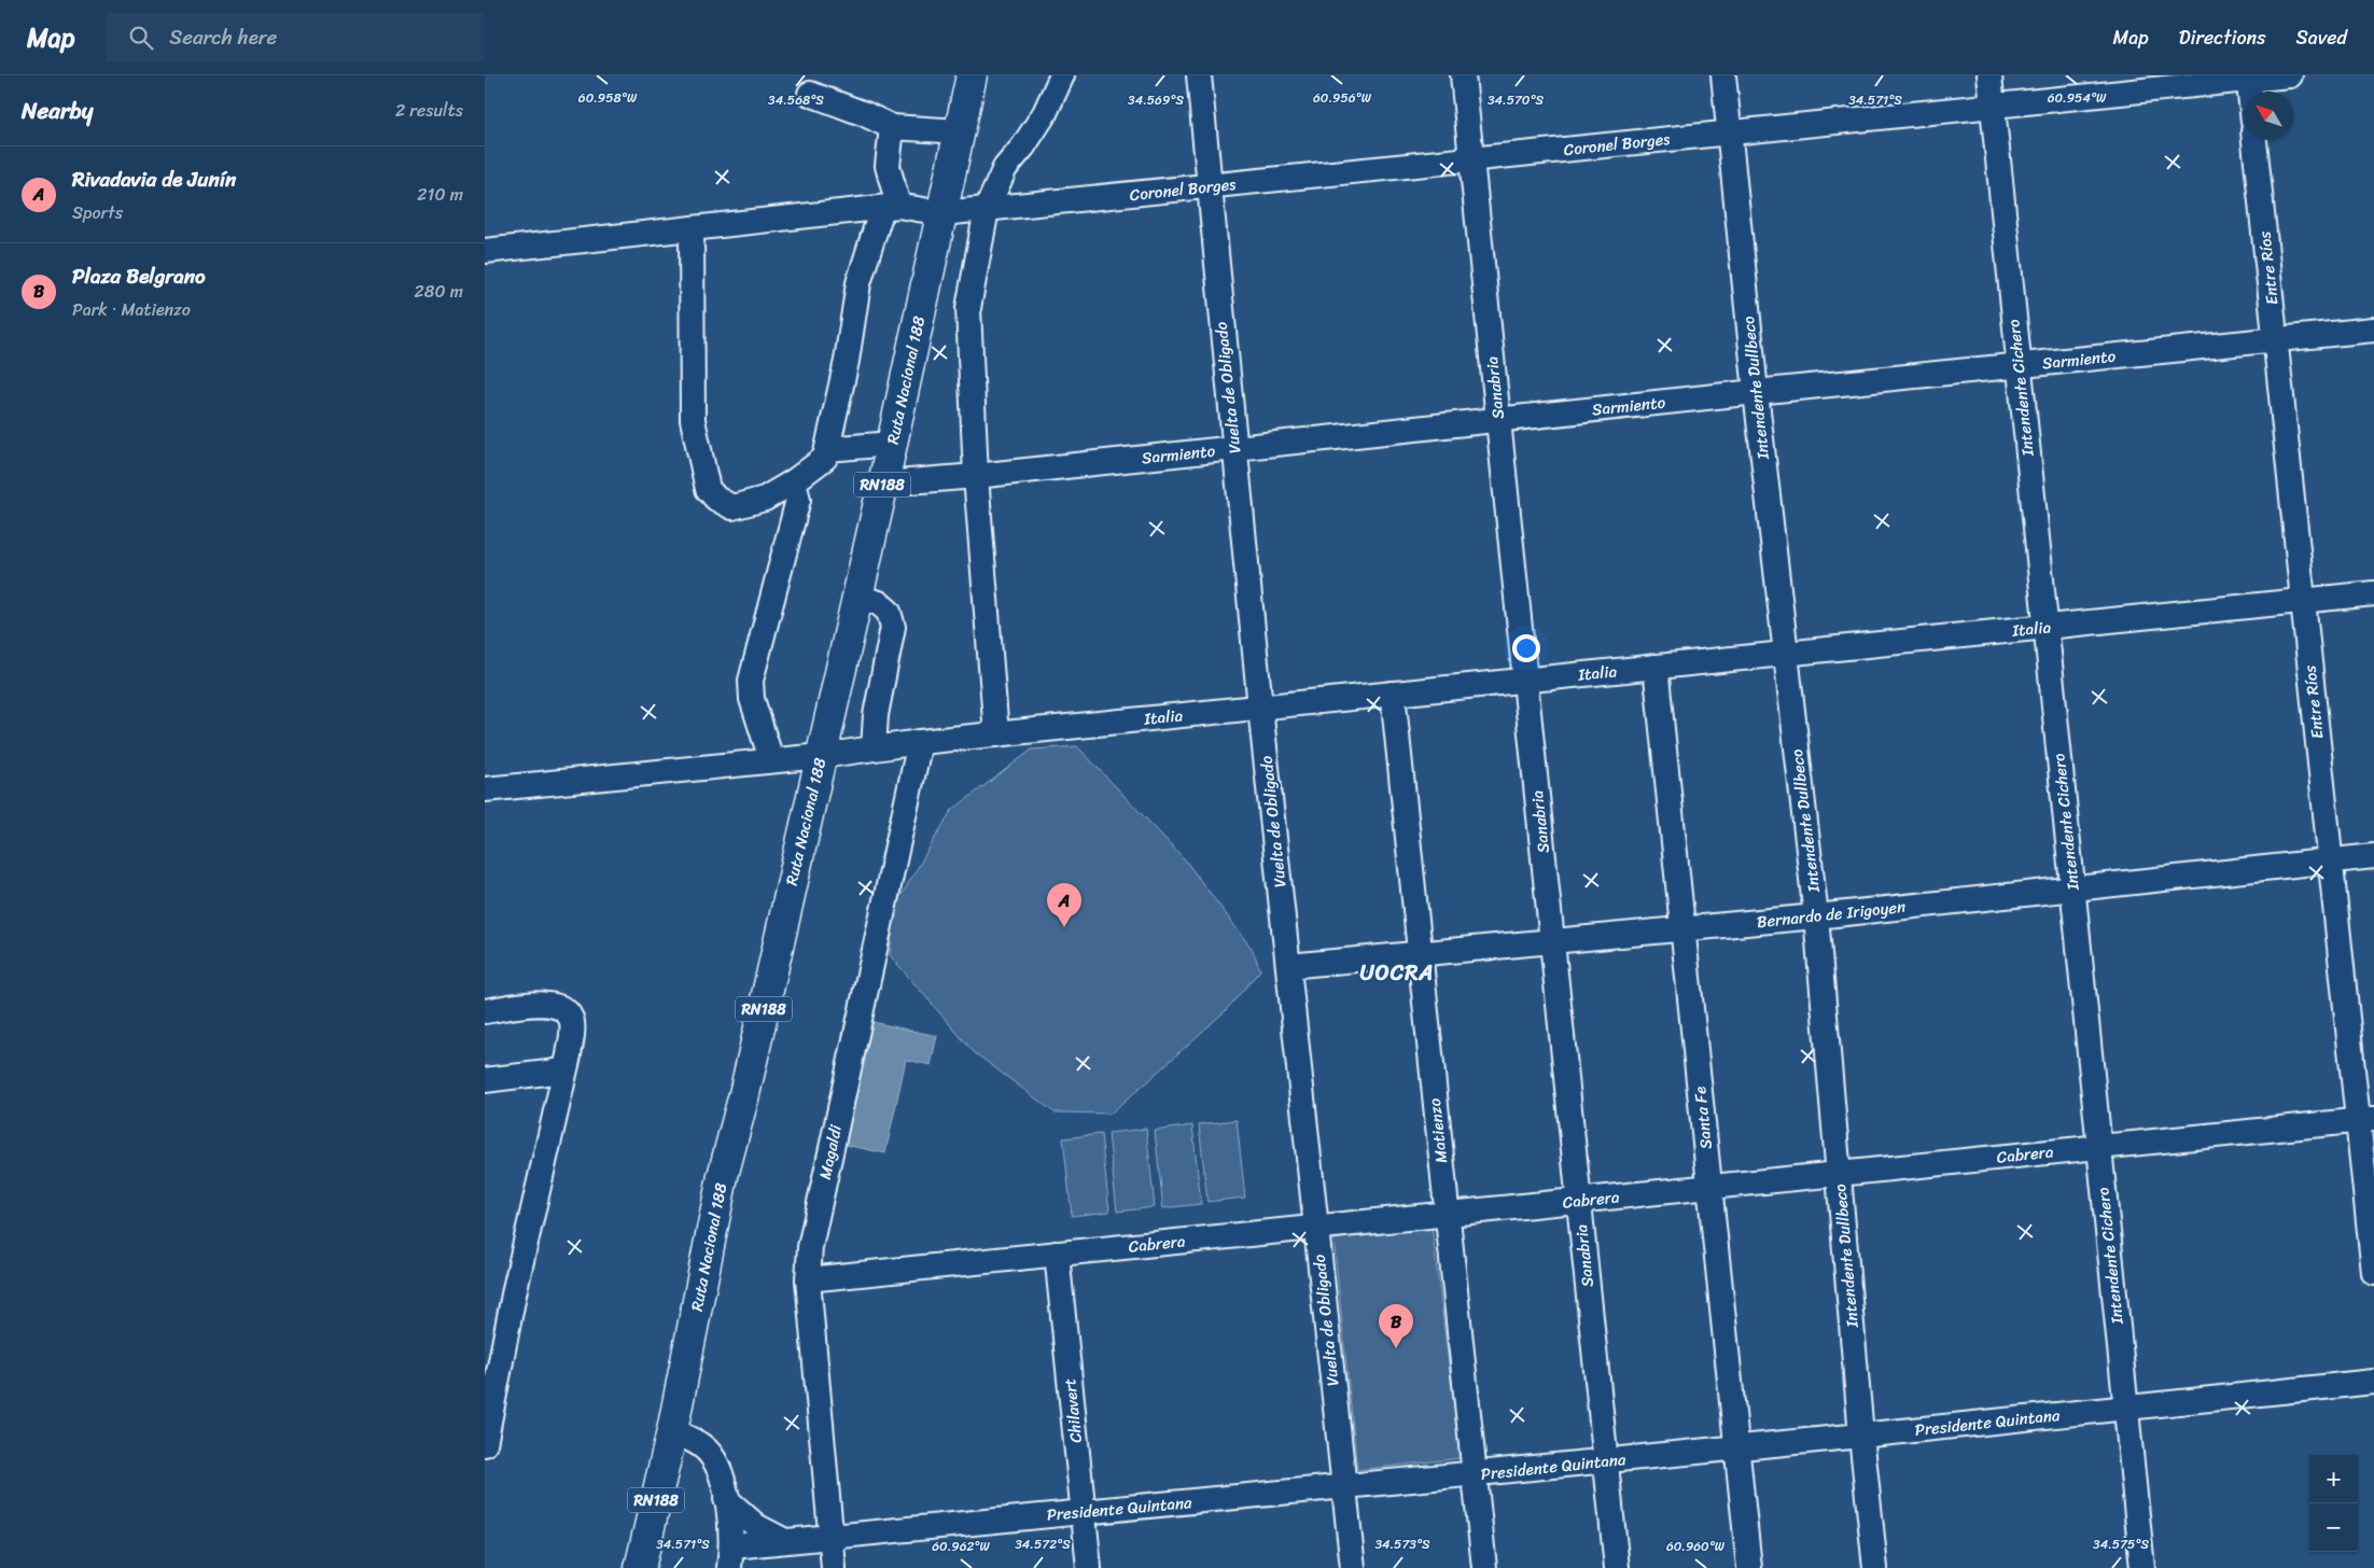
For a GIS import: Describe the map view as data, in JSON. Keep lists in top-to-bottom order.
{
  "streets": {
    "highway": ["Ruta Nacional 188", "RN188"],
    "street": [
      "Coronel Borges",
      "Entre Ríos",
      "Sarmiento",
      "Vuelta de Obligado",
      "Sanabria",
      "Intendente Dullbeco",
      "Intendente Cichero",
      "Italia",
      "Bernardo de Irigoyen",
      "Santa Fe",
      "Matienzo",
      "Magaldi",
      "Cabrera",
      "Chilavert",
      "Presidente Quintana"
    ]
  },
  "crossings": [
    ["Coronel Borges", "Ruta Nacional 188"],
    ["Coronel Borges", "Vuelta de Obligado"],
    ["Coronel Borges", "Sanabria"],
    ["Coronel Borges", "Intendente Dullbeco"],
    ["Coronel Borges", "Intendente Cichero"],
    ["Entre Ríos", "Sarmiento"],
    ["Entre Ríos", "Italia"],
    ["Entre Ríos", "Bernardo de Irigoyen"],
    ["Entre Ríos", "Cabrera"],
    ["Sarmiento", "Ruta Nacional 188"],
    ["Sarmiento", "Vuelta de Obligado"],
    ["Sarmiento", "Sanabria"],
    ["Sarmiento", "Intendente Dullbeco"],
    ["Sarmiento", "Intendente Cichero"],
    ["Ruta Nacional 188", "Italia"],
    ["Vuelta de Obligado", "Italia"],
    ["Vuelta de Obligado", "Bernardo de Irigoyen"],
    ["Vuelta de Obligado", "Cabrera"],
    ["Vuelta de Obligado", "Presidente Quintana"],
    ["Sanabria", "Italia"],
    ["Sanabria", "Bernardo de Irigoyen"],
    ["Sanabria", "Cabrera"],
    ["Sanabria", "Presidente Quintana"],
    ["Intendente Dullbeco", "Italia"],
    ["Intendente Dullbeco", "Bernardo de Irigoyen"],
    ["Intendente Dullbeco", "Cabrera"],
    ["Intendente Dullbeco", "Presidente Quintana"],
    ["Intendente Cichero", "Italia"],
    ["Intendente Cichero", "Bernardo de Irigoyen"],
    ["Intendente Cichero", "Cabrera"],
    ["Intendente Cichero", "Presidente Quintana"],
    ["Italia", "Santa Fe"],
    ["Italia", "Matienzo"],
    ["Italia", "Magaldi"],
    ["Bernardo de Irigoyen", "Santa Fe"],
    ["Bernardo de Irigoyen", "Matienzo"],
    ["Santa Fe", "Cabrera"],
    ["Santa Fe", "Presidente Quintana"],
    ["Matienzo", "Cabrera"],
    ["Matienzo", "Presidente Quintana"],
    ["Magaldi", "Cabrera"],
    ["Magaldi", "Presidente Quintana"],
    ["Cabrera", "Chilavert"],
    ["Chilavert", "Presidente Quintana"]
  ],
  "districts": ["UOCRA"],
  "north": "top left",
  "page": {
    "header": "Map",
    "search": "Search here",
    "nav": ["Map", "Directions", "Saved"],
    "heading": ["Nearby", "2 results"],
    "list": [
      {
        "mark": "A",
        "name": "Rivadavia de Junín",
        "note": "Sports",
        "value": "210 m"
      },
      {
        "mark": "B",
        "name": "Plaza Belgrano",
        "note": "Park · Matienzo",
        "value": "280 m"
      }
    ],
    "pins": ["A", "B"],
    "map_buttons": ["+", "−"]
  },
  "coordinates": [
    "60.958°W",
    "60.956°W",
    "60.954°W",
    "34.568°S",
    "34.569°S",
    "34.570°S",
    "34.571°S",
    "34.572°S",
    "34.573°S",
    "34.575°S",
    "60.962°W",
    "60.960°W"
  ]
}
